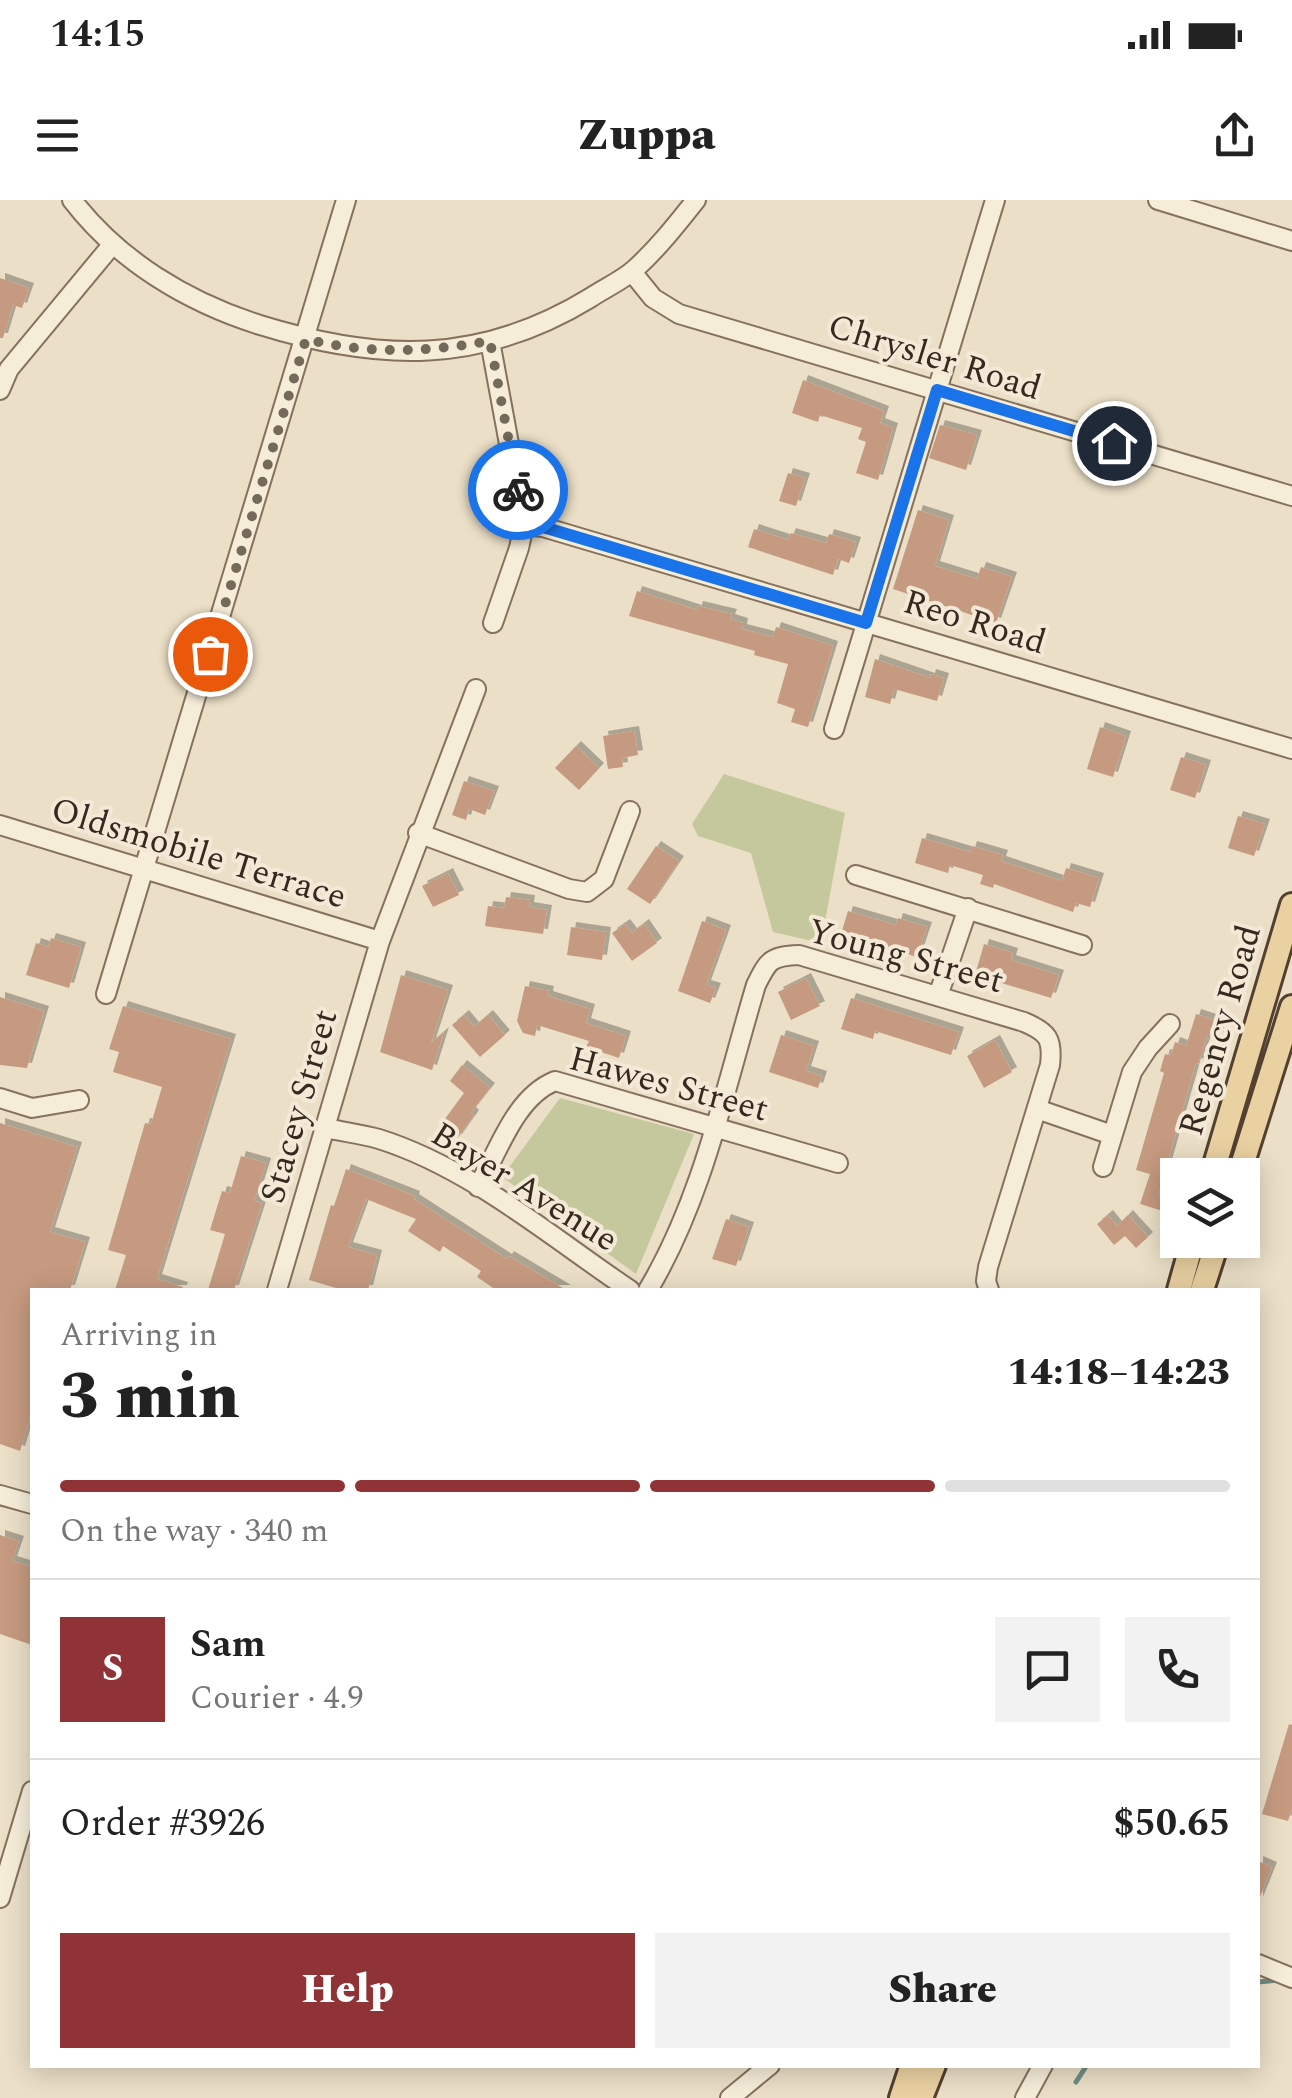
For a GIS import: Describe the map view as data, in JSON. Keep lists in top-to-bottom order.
{
  "streets": {
    "main road": ["Regency Road"],
    "street": [
      "Chrysler Road",
      "Reo Road",
      "Oldsmobile Terrace",
      "Young Street",
      "Hawes Street",
      "Stacey Street",
      "Bayer Avenue"
    ]
  },
  "crossings": [
    ["Oldsmobile Terrace", "Stacey Street"],
    ["Young Street", "Hawes Street"],
    ["Hawes Street", "Bayer Avenue"],
    ["Stacey Street", "Bayer Avenue"]
  ],
  "page": {
    "status": "14:15",
    "header": "Zuppa",
    "heading": ["3 min", "Arriving in", "14:18–14:23"],
    "panel": [
      "Sam",
      "Courier · 4.9",
      "Order #3926",
      "$50.65"
    ],
    "bar": "On the way · 340 m",
    "round": "S",
    "buttons": ["Help", "Share"]
  }
}
